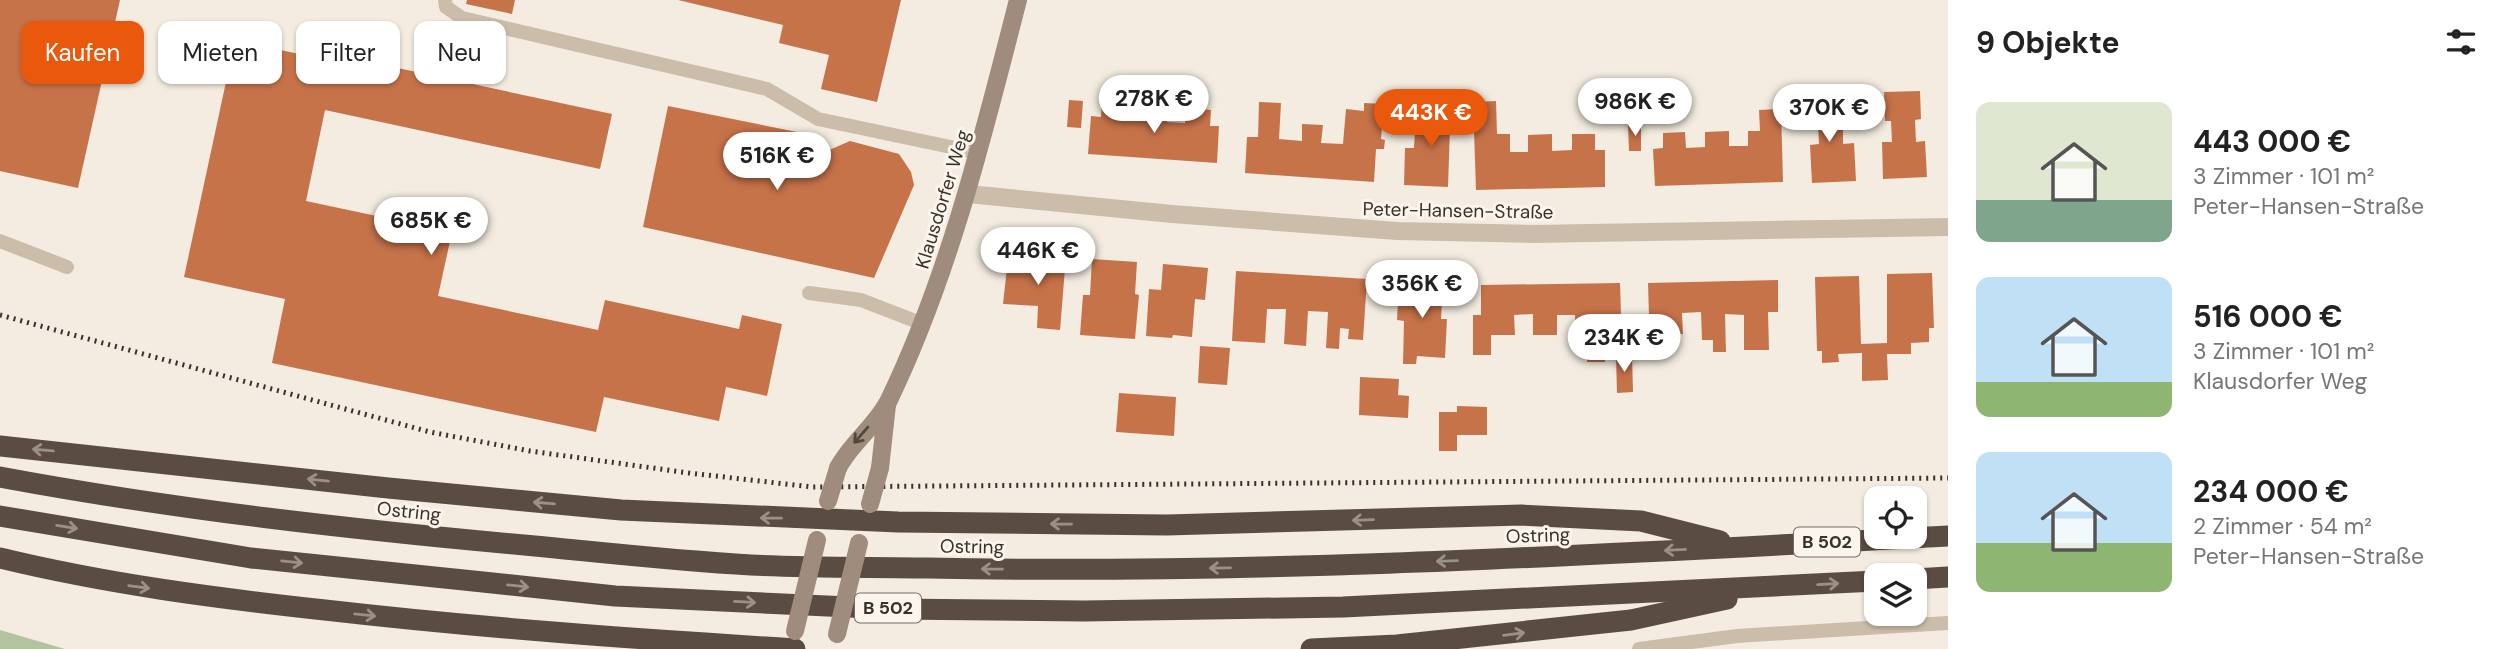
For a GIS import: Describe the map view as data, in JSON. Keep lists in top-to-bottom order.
{
  "streets": {
    "highway": ["Ostring", "B 502"],
    "street": ["Klausdorfer Weg", "Peter-Hansen-Straße"]
  },
  "crossings": [
    ["Klausdorfer Weg", "Peter-Hansen-Straße"]
  ],
  "page": {
    "heading": "9 Objekte",
    "chip": [
      "Kaufen",
      "Mieten",
      "Filter",
      "Neu"
    ],
    "price": [
      "278K €",
      "986K €",
      "370K €",
      "443K €",
      "516K €",
      "685K €",
      "446K €",
      "356K €",
      "234K €"
    ],
    "list": [
      {
        "name": "443 000 €",
        "note": "3 Zimmer · 101 m² · Peter-Hansen-Straße"
      },
      {
        "name": "516 000 €",
        "note": "3 Zimmer · 101 m² · Klausdorfer Weg"
      },
      {
        "name": "234 000 €",
        "note": "2 Zimmer · 54 m² · Peter-Hansen-Straße"
      }
    ]
  }
}
